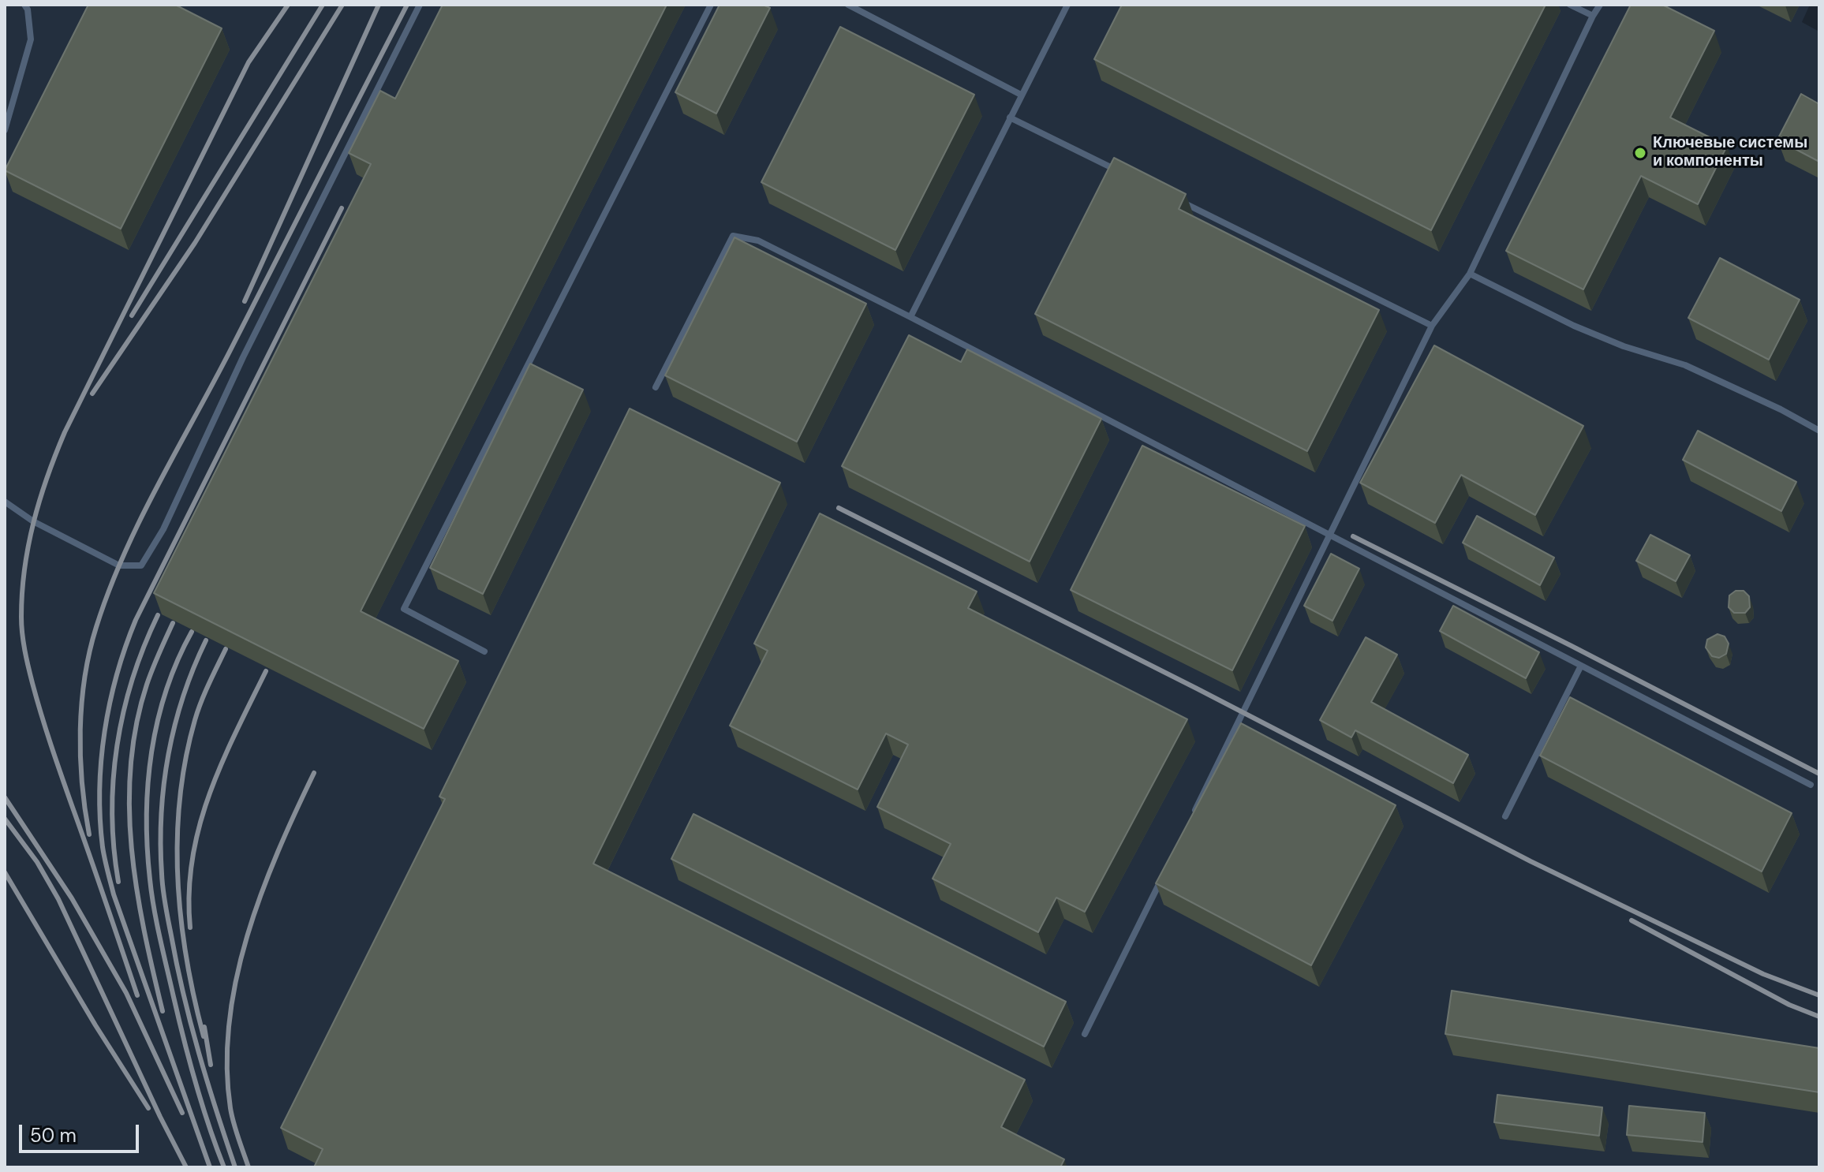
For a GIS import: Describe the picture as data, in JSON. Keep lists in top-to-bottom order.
{
  "places": ["Ключевые системы и компоненты"],
  "scale_bar": "50 m"
}
